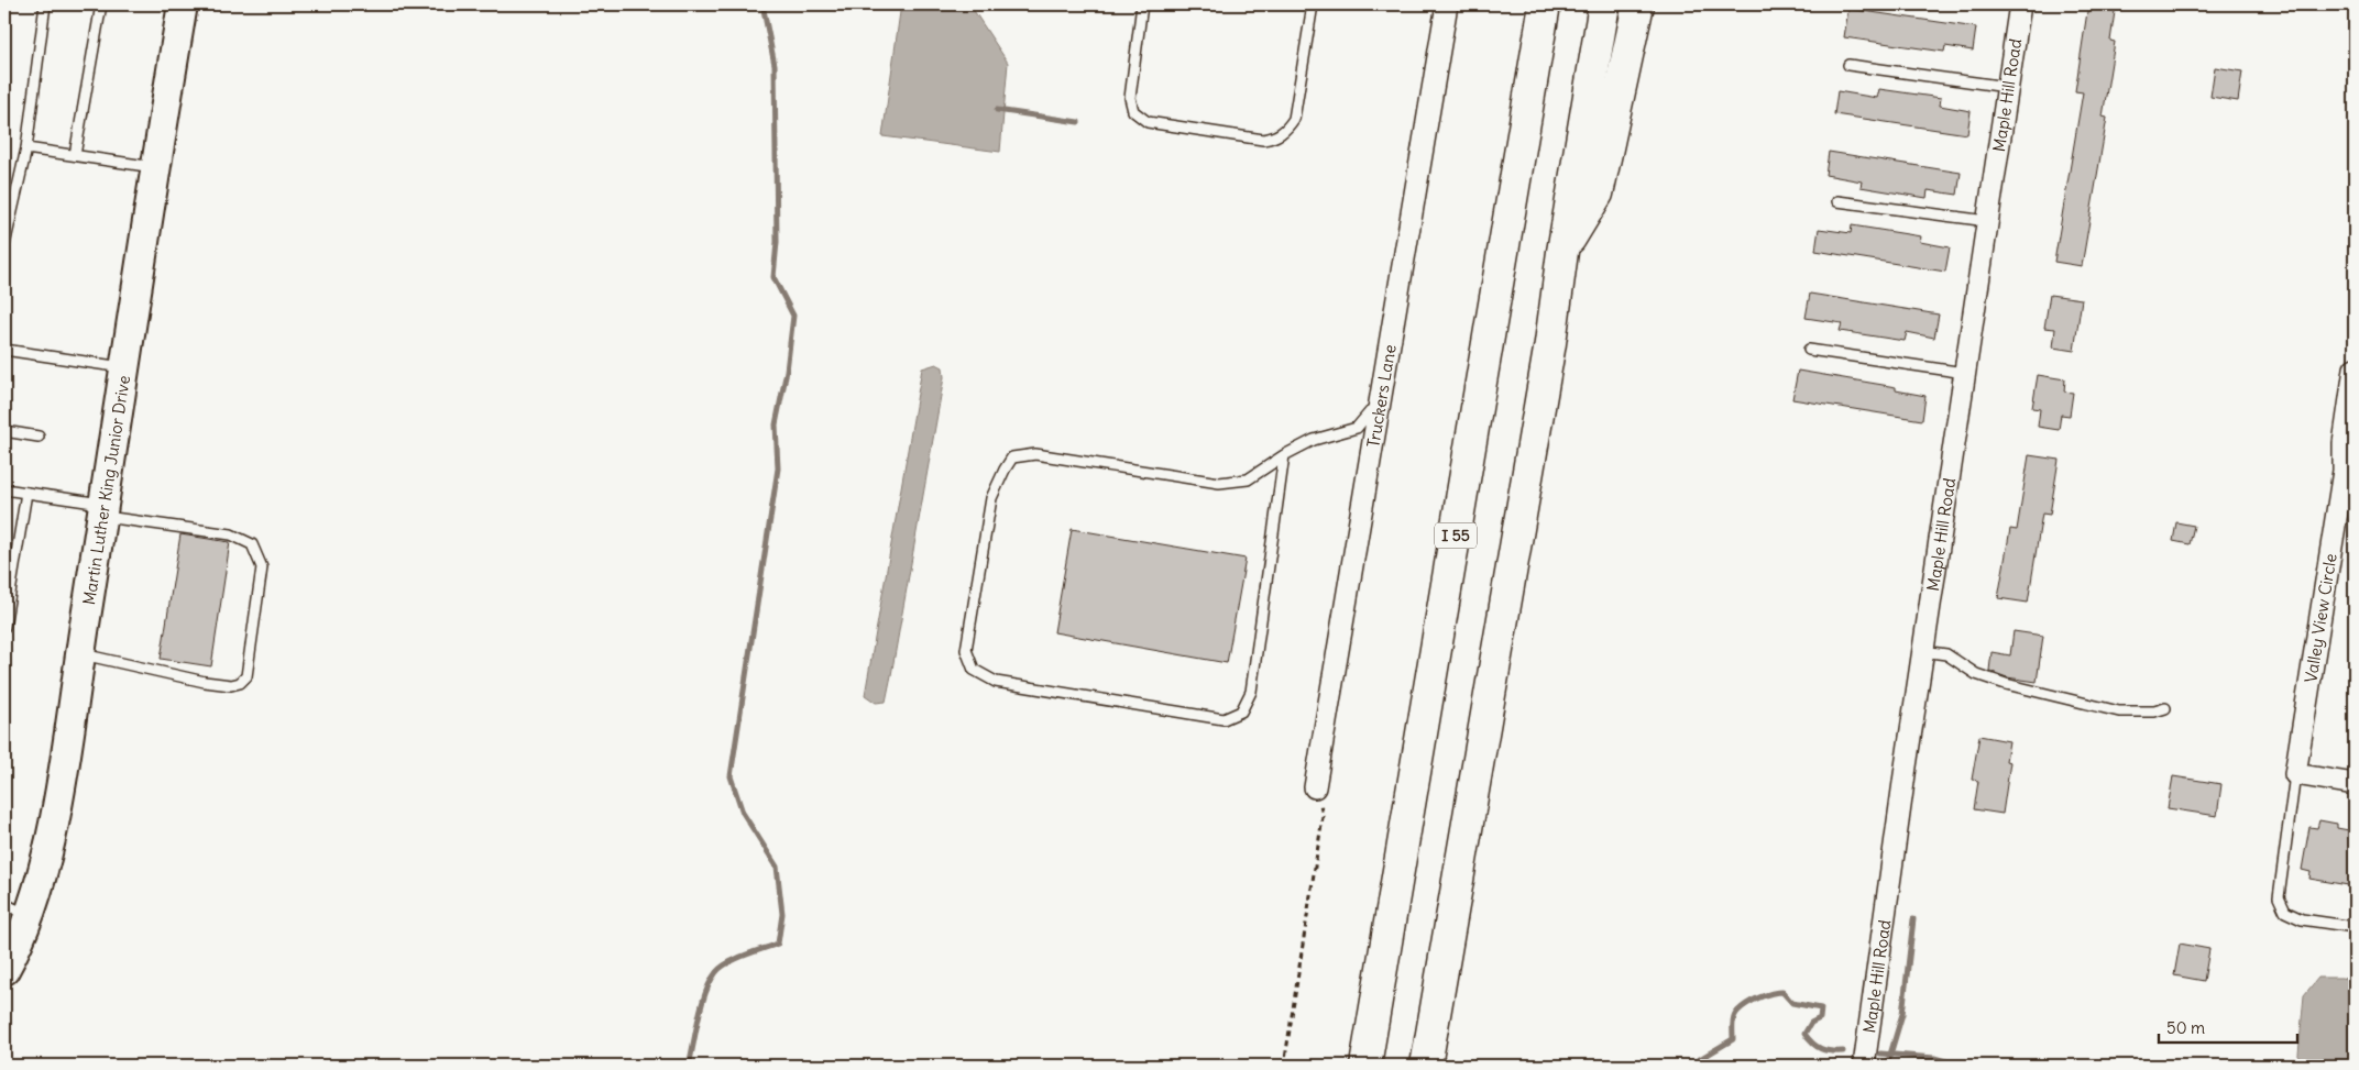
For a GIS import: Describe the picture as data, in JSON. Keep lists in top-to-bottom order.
{
  "streets": {
    "highway": ["I 55"],
    "main road": ["Martin Luther King Junior Drive"],
    "street": ["Maple Hill Road", "Truckers Lane", "Valley View Circle"]
  },
  "scale_bar": "50 m"
}
